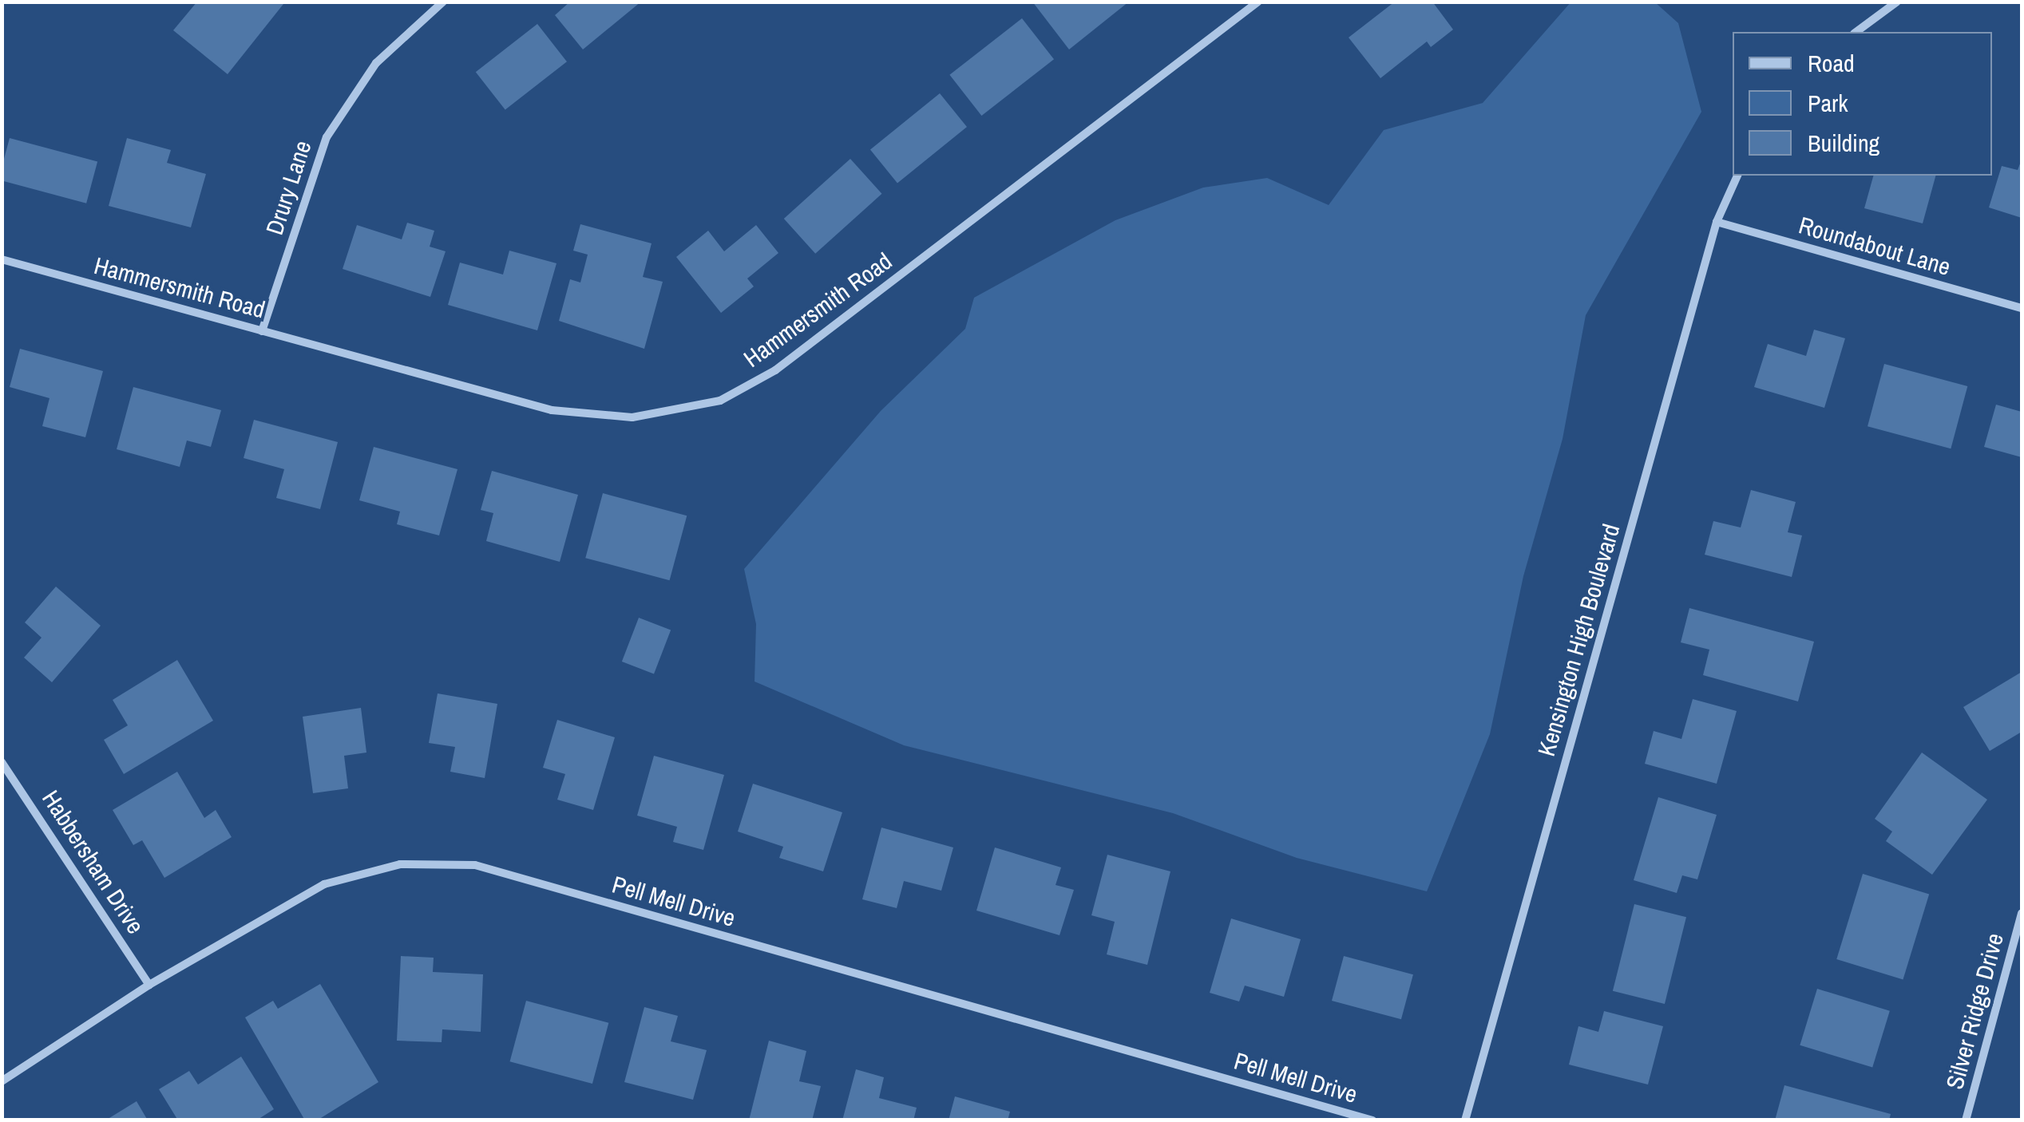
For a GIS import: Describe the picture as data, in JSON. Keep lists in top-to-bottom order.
{
  "streets": {
    "street": [
      "Drury Lane",
      "Roundabout Lane",
      "Hammersmith Road",
      "Kensington High Boulevard",
      "Habbersham Drive",
      "Pell Mell Drive",
      "Silver Ridge Drive"
    ]
  },
  "crossings": [
    ["Drury Lane", "Hammersmith Road"],
    ["Roundabout Lane", "Kensington High Boulevard"],
    ["Habbersham Drive", "Pell Mell Drive"]
  ],
  "legend": ["Road", "Park", "Building"]
}
